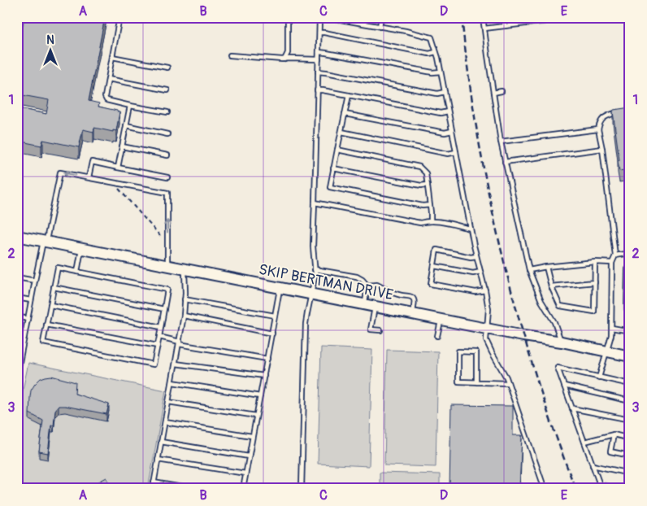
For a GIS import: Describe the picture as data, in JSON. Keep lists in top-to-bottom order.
{
  "streets": {
    "street": ["SKIP BERTMAN DRIVE"]
  },
  "north": "top",
  "grid": {
    "columns": [
      "A",
      "B",
      "C",
      "D",
      "E"
    ],
    "rows": ["1", "2", "3"]
  }
}
